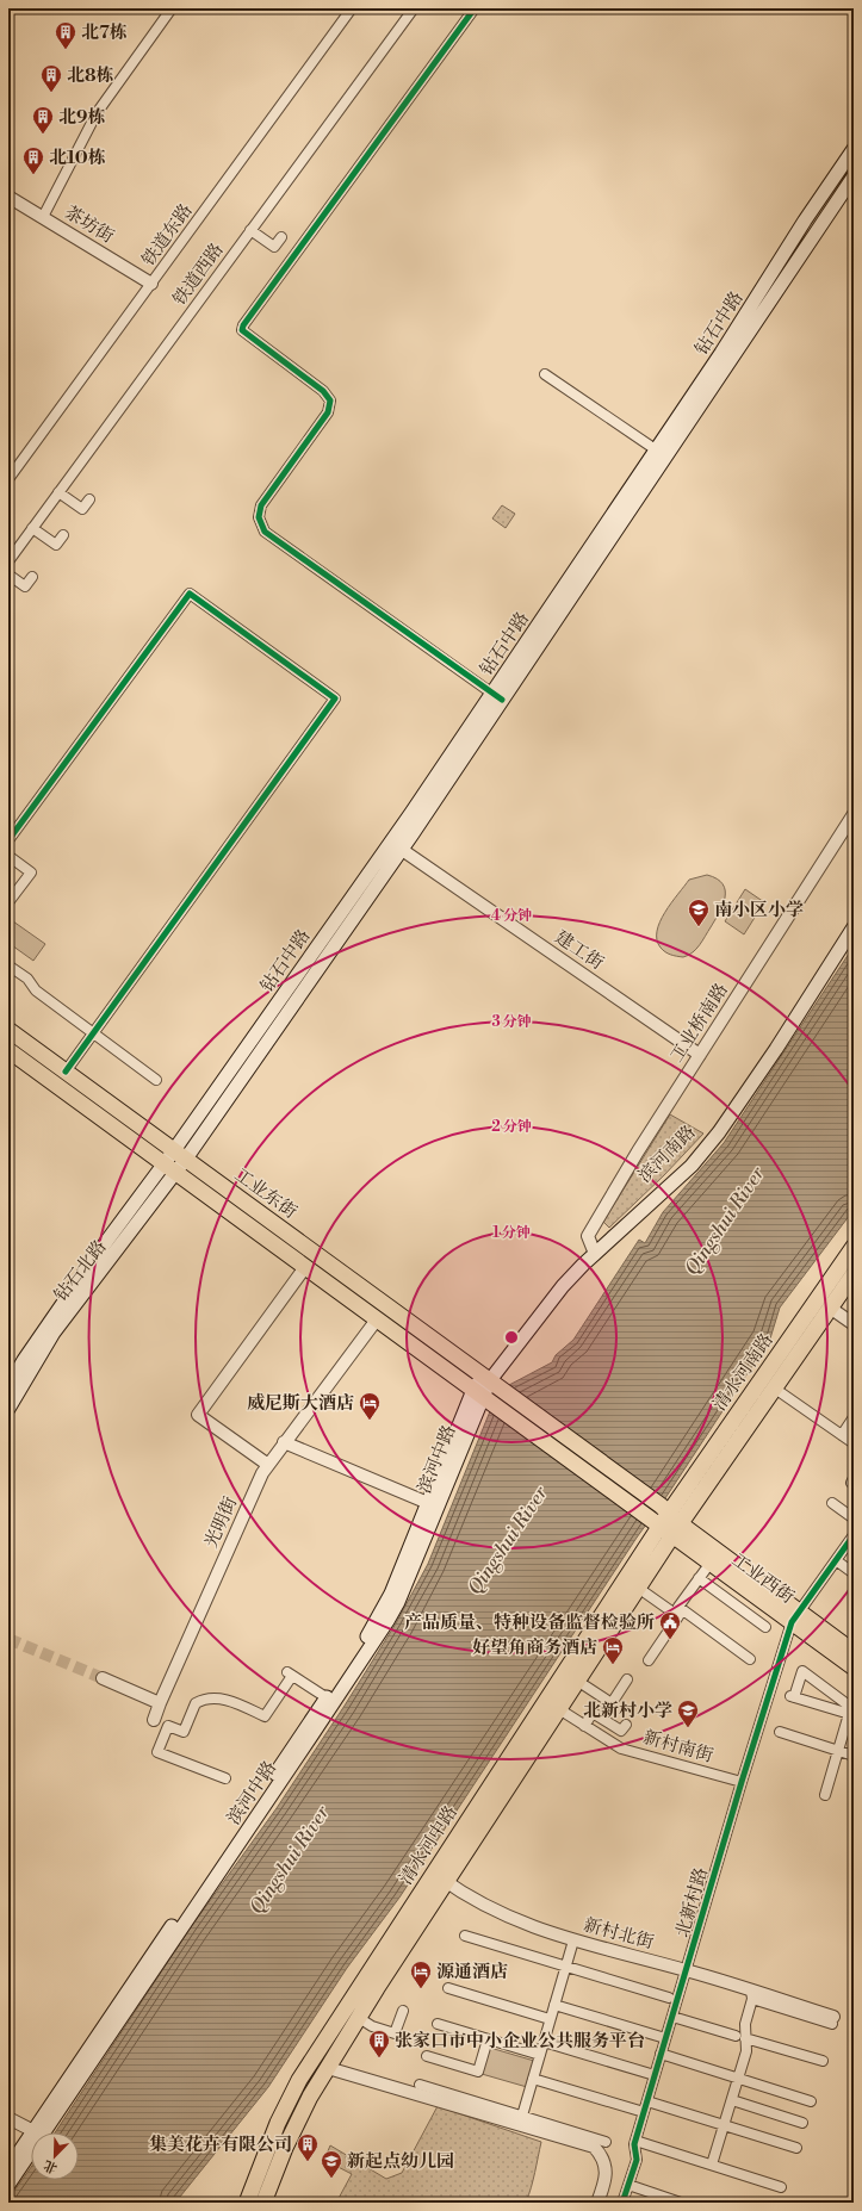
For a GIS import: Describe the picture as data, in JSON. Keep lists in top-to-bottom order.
{
  "streets": {
    "main road": [
      "钻石中路",
      "滨河南路",
      "工业东街",
      "钻石北路",
      "清水河南路",
      "滨河中路",
      "工业西街",
      "清水河中路"
    ],
    "street": [
      "茶坊街",
      "铁道东路",
      "铁道西路",
      "建工街",
      "工业桥南路",
      "光明街",
      "新村南街",
      "北新村路",
      "新村北街"
    ]
  },
  "crossings": [
    ["茶坊街", "铁道东路"],
    ["钻石中路", "建工街"],
    ["钻石中路", "工业东街"],
    ["钻石中路", "钻石北路"],
    ["建工街", "工业桥南路"],
    ["工业桥南路", "滨河南路"],
    ["滨河南路", "工业东街"],
    ["滨河南路", "滨河中路"],
    ["工业东街", "钻石北路"],
    ["工业东街", "清水河南路"],
    ["工业东街", "滨河中路"],
    ["工业东街", "光明街"],
    ["工业东街", "工业西街"],
    ["工业东街", "清水河中路"],
    ["清水河南路", "工业西街"],
    ["清水河南路", "清水河中路"],
    ["工业西街", "清水河中路"],
    ["工业西街", "北新村路"],
    ["新村南街", "清水河中路"],
    ["新村南街", "北新村路"],
    ["清水河中路", "新村北街"],
    ["北新村路", "新村北街"]
  ],
  "water": ["Qingshui River"],
  "places": {
    "building": [
      "北7栋",
      "北8栋",
      "北9栋",
      "北10栋",
      "张家口市中小企业公共服务平台",
      "集美花卉有限公司"
    ],
    "school or university": ["南小区小学", "北新村小学", "新起点幼儿园"],
    "hotel": ["威尼斯大酒店", "好望角商务酒店", "源通酒店"],
    "public building": ["产品质量、特种设备监督检验所"]
  },
  "north": "bottom left",
  "rings": [
    "4 分钟",
    "3 分钟",
    "2 分钟",
    "1 分钟"
  ]
}
